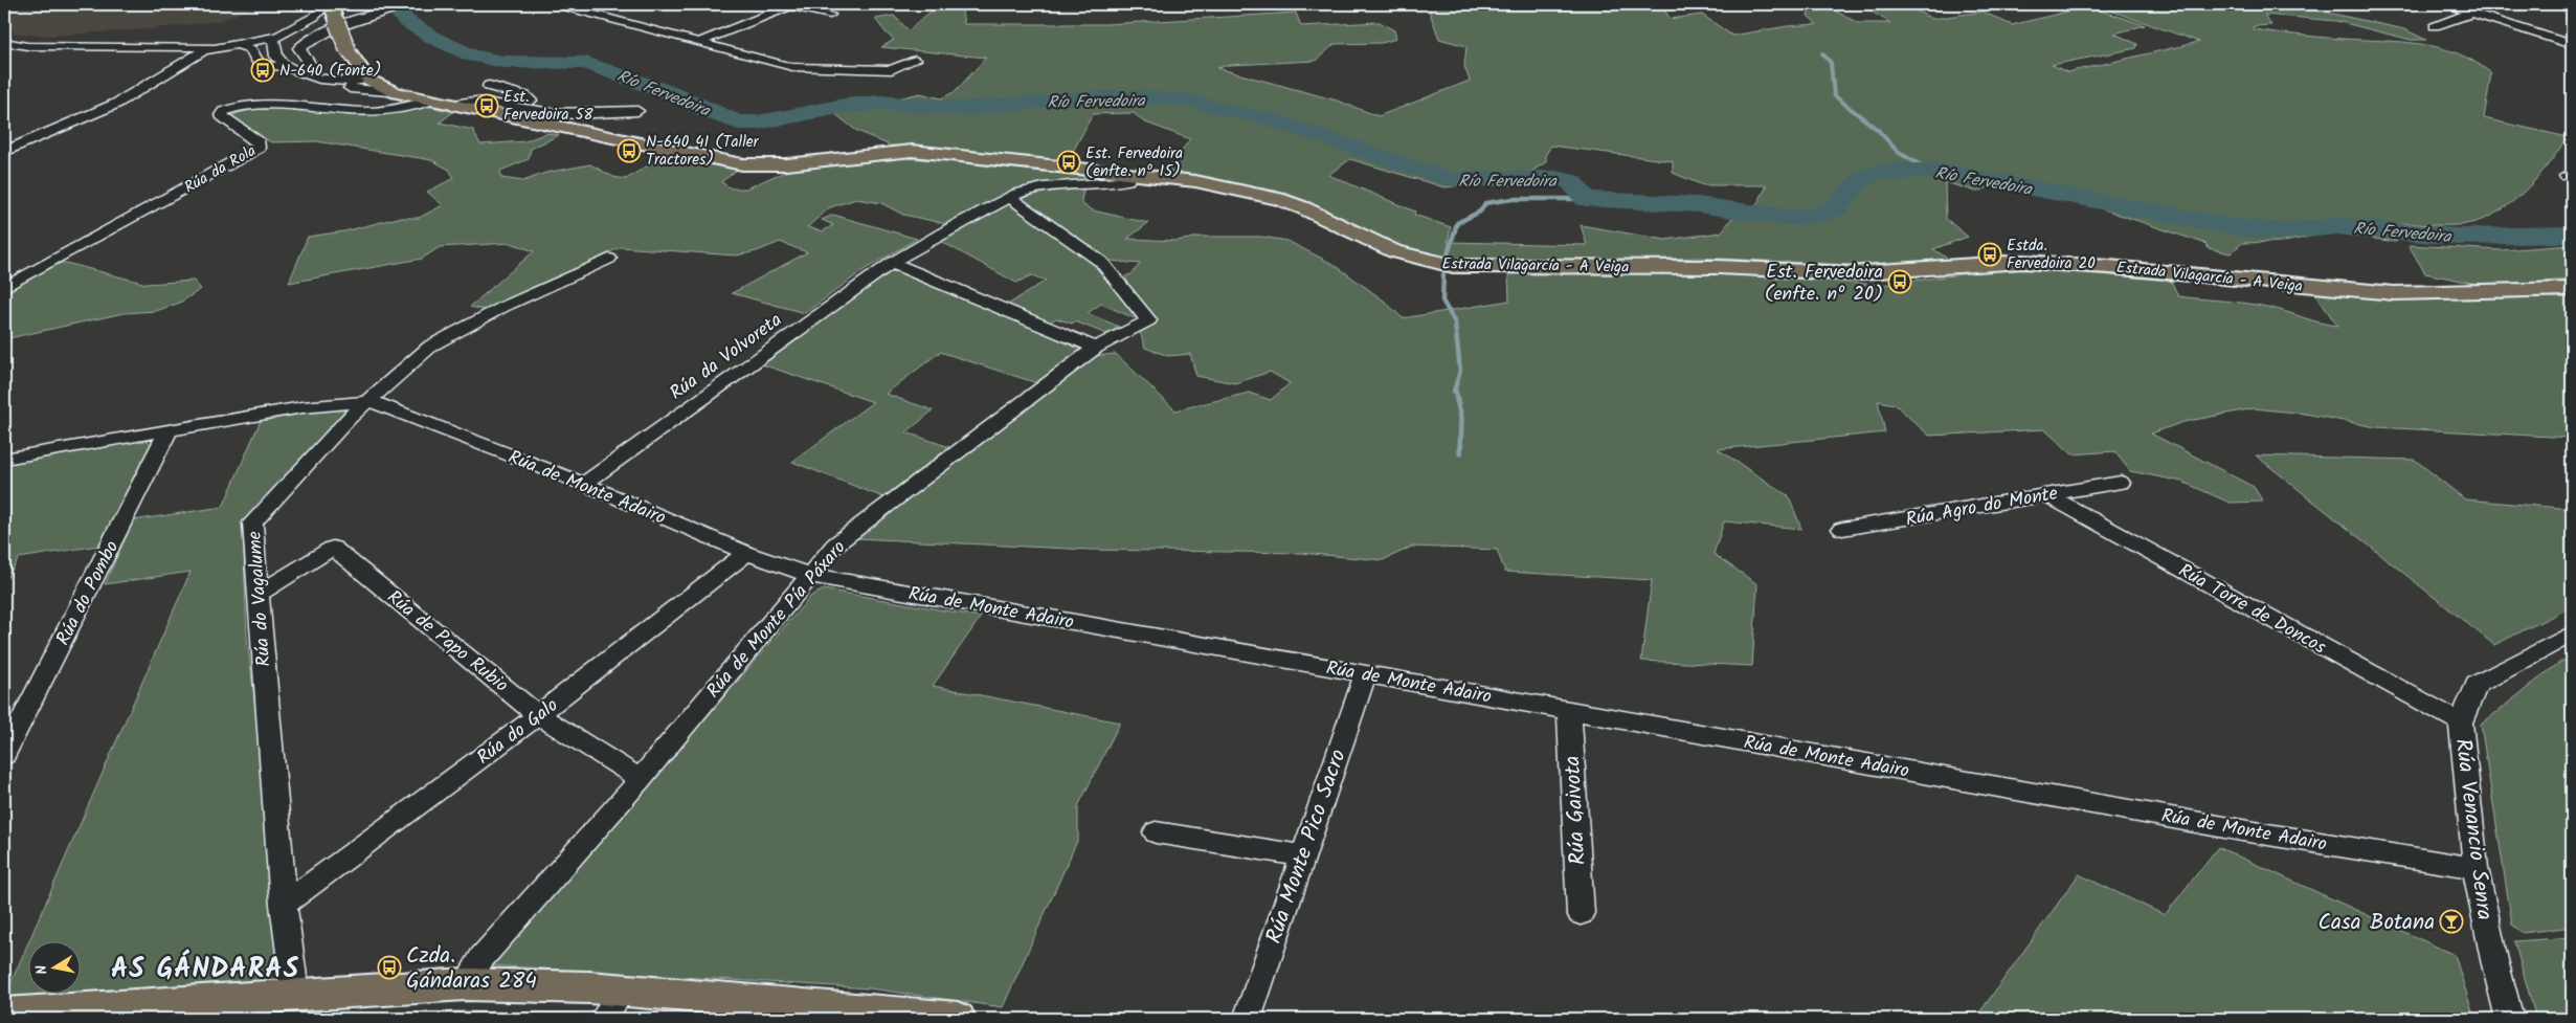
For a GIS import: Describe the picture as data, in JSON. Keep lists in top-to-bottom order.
{
  "streets": {
    "main road": ["Estrada Vilagarcía - A Veiga"],
    "street": [
      "Rúa da Rola",
      "Rúa da Volvoreta",
      "Rúa de Monte Adairo",
      "Rúa Agro do Monte",
      "Rúa do Pombo",
      "Rúa do Vagalume",
      "Rúa Torre de Doncos",
      "Rúa de Monte Pía Páxaro",
      "Rúa de Papo Rubio",
      "Rúa do Galo",
      "Rúa Gaivota",
      "Rúa Venancio Senra",
      "Rúa Monte Pico Sacro"
    ]
  },
  "crossings": [
    ["Rúa da Rola", "Estrada Vilagarcía - A Veiga"],
    ["Estrada Vilagarcía - A Veiga", "Rúa da Volvoreta"],
    ["Rúa da Volvoreta", "Rúa de Monte Adairo"],
    ["Rúa da Volvoreta", "Rúa de Monte Pía Páxaro"],
    ["Rúa de Monte Adairo", "Rúa do Vagalume"],
    ["Rúa de Monte Adairo", "Rúa de Monte Pía Páxaro"],
    ["Rúa de Monte Adairo", "Rúa do Galo"],
    ["Rúa de Monte Adairo", "Rúa Gaivota"],
    ["Rúa de Monte Adairo", "Rúa Venancio Senra"],
    ["Rúa de Monte Adairo", "Rúa Monte Pico Sacro"],
    ["Rúa Agro do Monte", "Rúa Torre de Doncos"],
    ["Rúa do Vagalume", "Rúa de Papo Rubio"],
    ["Rúa do Vagalume", "Rúa do Galo"],
    ["Rúa Torre de Doncos", "Rúa Venancio Senra"],
    ["Rúa de Monte Pía Páxaro", "Rúa de Papo Rubio"],
    ["Rúa de Papo Rubio", "Rúa do Galo"]
  ],
  "districts": ["AS GÁNDARAS"],
  "water": ["Río Fervedoira"],
  "places": {
    "bus stop": [
      "N-640 (Fonte)",
      "Est. Fervedoira 58",
      "N-640 41 (Taller Tractores)",
      "Est. Fervedoira (enfte. nº 15)",
      "Estda. Fervedoira 20",
      "Est. Fervedoira (enfte. nº 20)",
      "Czda. Gándaras 284"
    ],
    "bar": ["Casa Botana"]
  },
  "north": "left"
}
